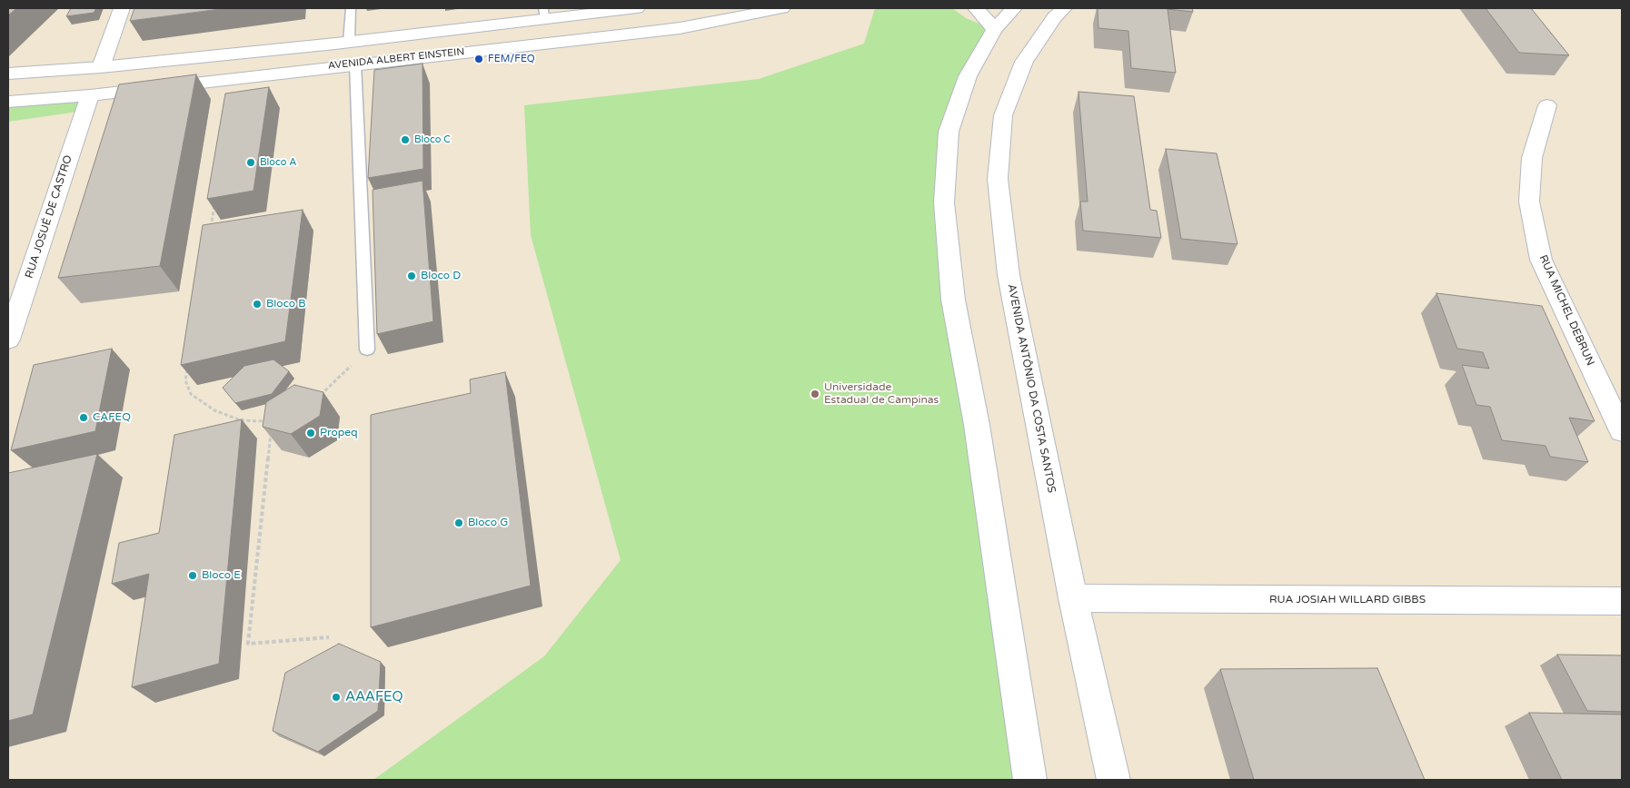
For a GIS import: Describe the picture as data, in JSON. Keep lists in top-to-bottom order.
{
  "streets": {
    "street": [
      "AVENIDA ALBERT EINSTEIN",
      "RUA JOSUÉ DE CASTRO",
      "RUA MICHEL DEBRUN",
      "AVENIDA ANTÔNIO DA COSTA SANTOS",
      "RUA JOSIAH WILLARD GIBBS"
    ]
  },
  "crossings": [
    ["AVENIDA ALBERT EINSTEIN", "RUA JOSUÉ DE CASTRO"],
    ["AVENIDA ANTÔNIO DA COSTA SANTOS", "RUA JOSIAH WILLARD GIBBS"]
  ],
  "places": [
    "FEM/FEQ",
    "Bloco C",
    "Bloco A",
    "Bloco D",
    "Bloco B",
    "Universidade Estadual de Campinas",
    "CAFEQ",
    "Propeq",
    "Bloco G",
    "Bloco E",
    "AAAFEQ"
  ]
}
